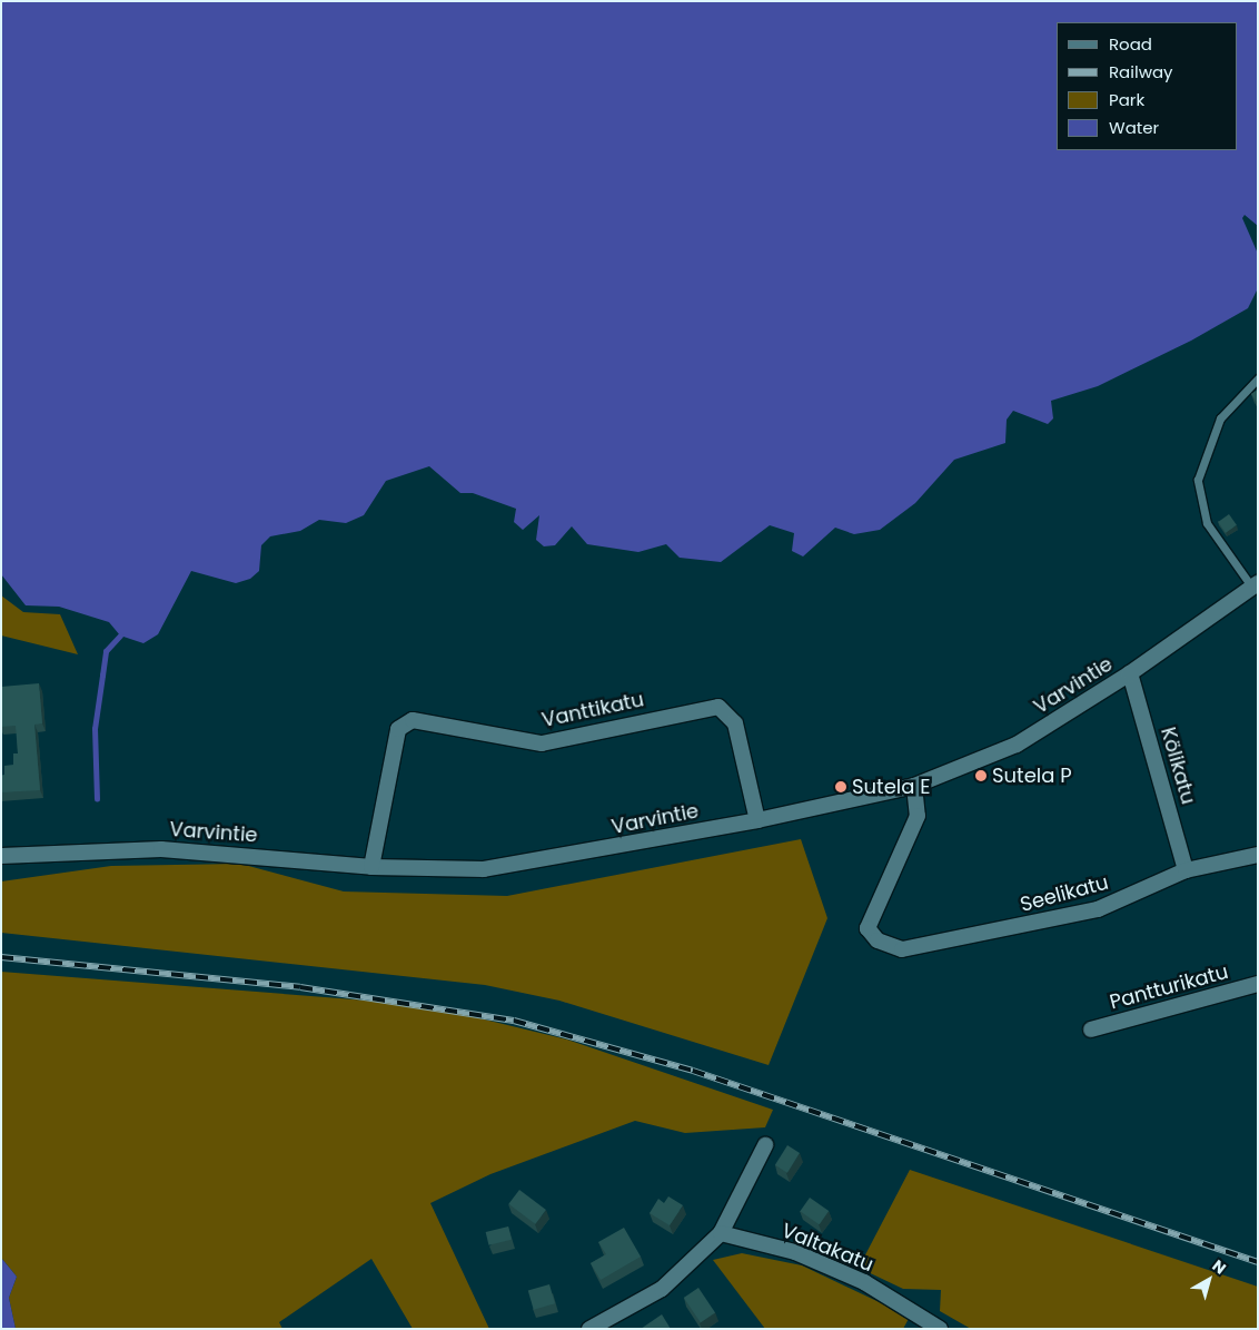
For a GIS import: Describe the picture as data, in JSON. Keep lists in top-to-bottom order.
{
  "streets": {
    "street": [
      "Varvintie",
      "Vanttikatu",
      "Kölikatu",
      "Seelikatu",
      "Pantturikatu",
      "Valtakatu"
    ]
  },
  "crossings": [
    ["Varvintie", "Vanttikatu"],
    ["Varvintie", "Kölikatu"],
    ["Varvintie", "Seelikatu"],
    ["Kölikatu", "Seelikatu"]
  ],
  "places": ["Sutela P", "Sutela E"],
  "legend": [
    "Road",
    "Railway",
    "Park",
    "Water"
  ],
  "north": "top right"
}
